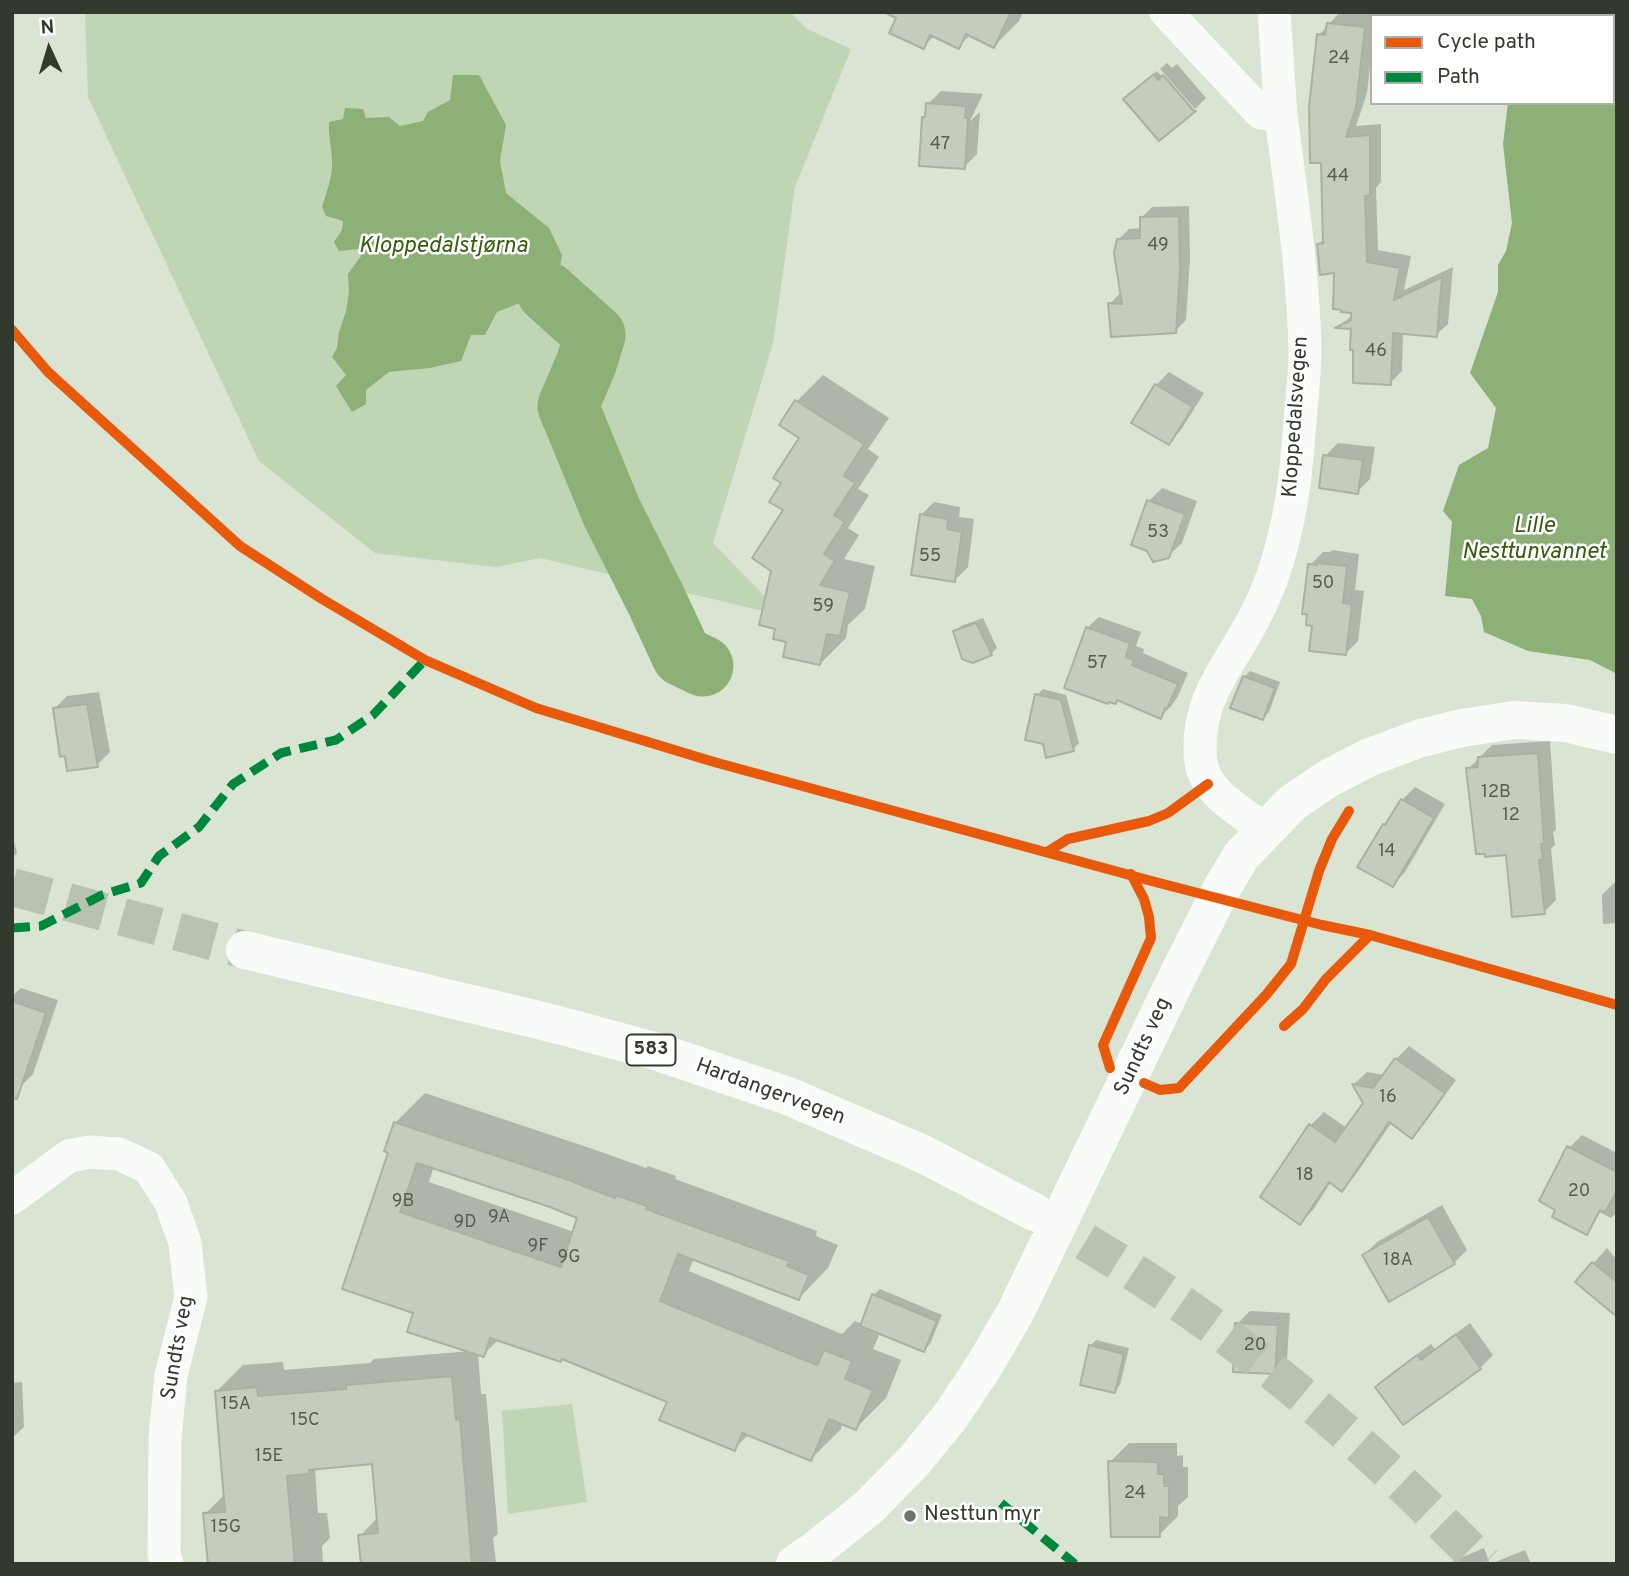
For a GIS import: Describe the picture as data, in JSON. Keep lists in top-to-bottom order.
{
  "streets": {
    "street": [
      "Kloppedalsvegen",
      "Sundts veg",
      "583",
      "Hardangervegen"
    ]
  },
  "crossings": [
    ["Kloppedalsvegen", "Sundts veg"]
  ],
  "water": ["Kloppedalstjørna", "Lille Nesttunvannet"],
  "places": ["Nesttun myr"],
  "house_numbers": [
    "24",
    "47",
    "44",
    "49",
    "46",
    "53",
    "55",
    "50",
    "59",
    "57",
    "12B",
    "12",
    "14",
    "16",
    "18",
    "20",
    "9B",
    "9A",
    "9D",
    "9F",
    "9G",
    "18A",
    "20",
    "15A",
    "15C",
    "15E",
    "24",
    "15G"
  ],
  "legend": ["Cycle path", "Path"],
  "north": "top"
}
